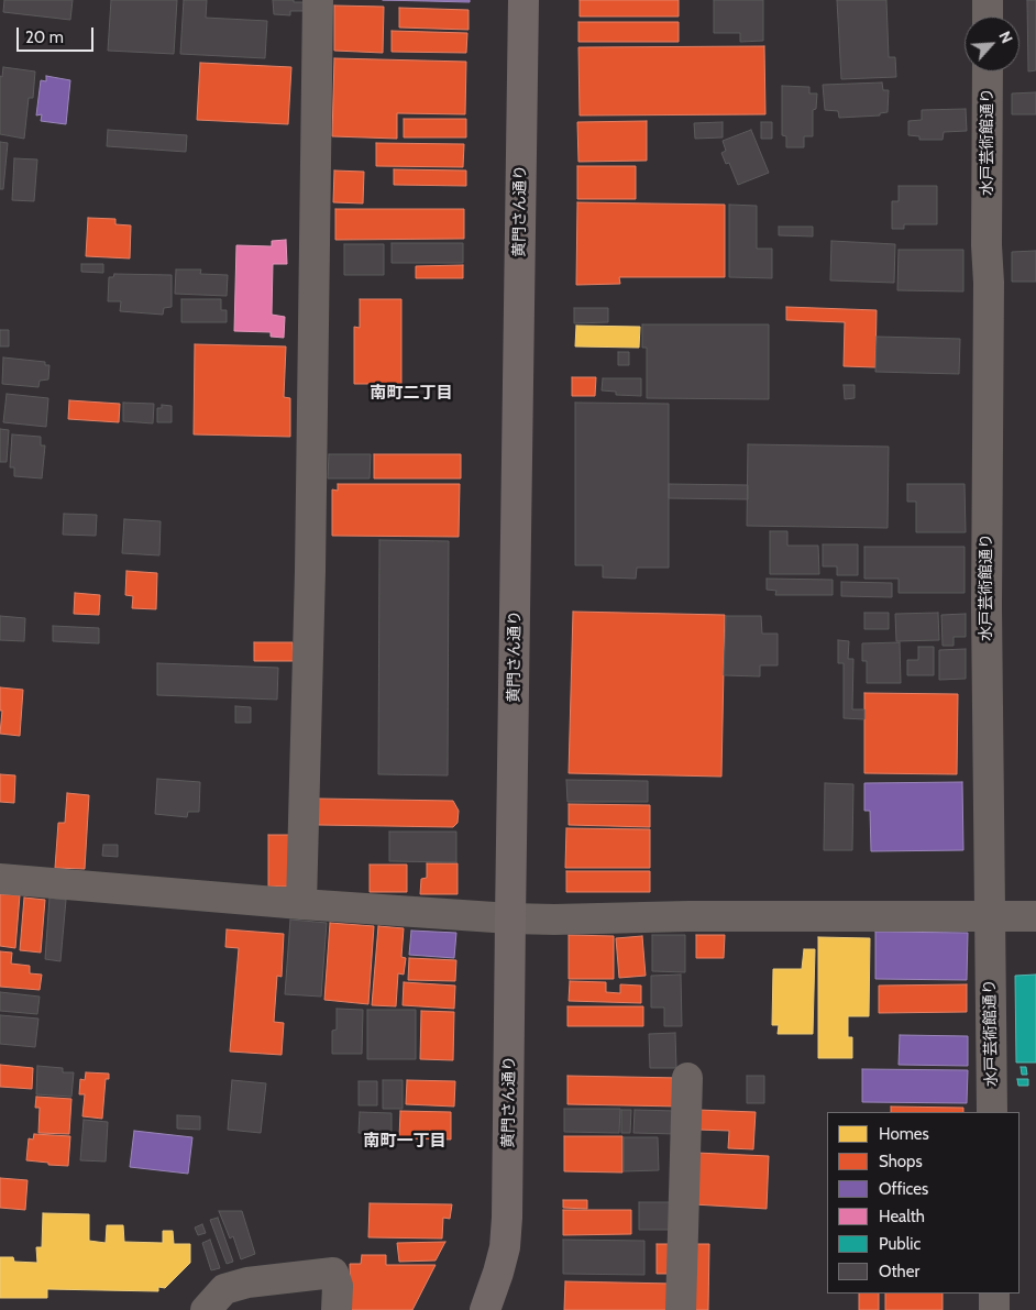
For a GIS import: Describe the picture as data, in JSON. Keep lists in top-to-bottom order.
{
  "streets": {
    "highway": ["黄門さん通り"],
    "street": ["水戸芸術館通り"]
  },
  "districts": ["南町二丁目", "南町一丁目"],
  "legend": [
    "Homes",
    "Shops",
    "Offices",
    "Health",
    "Public",
    "Other"
  ],
  "scale_bar": "20 m",
  "north": "top right"
}
